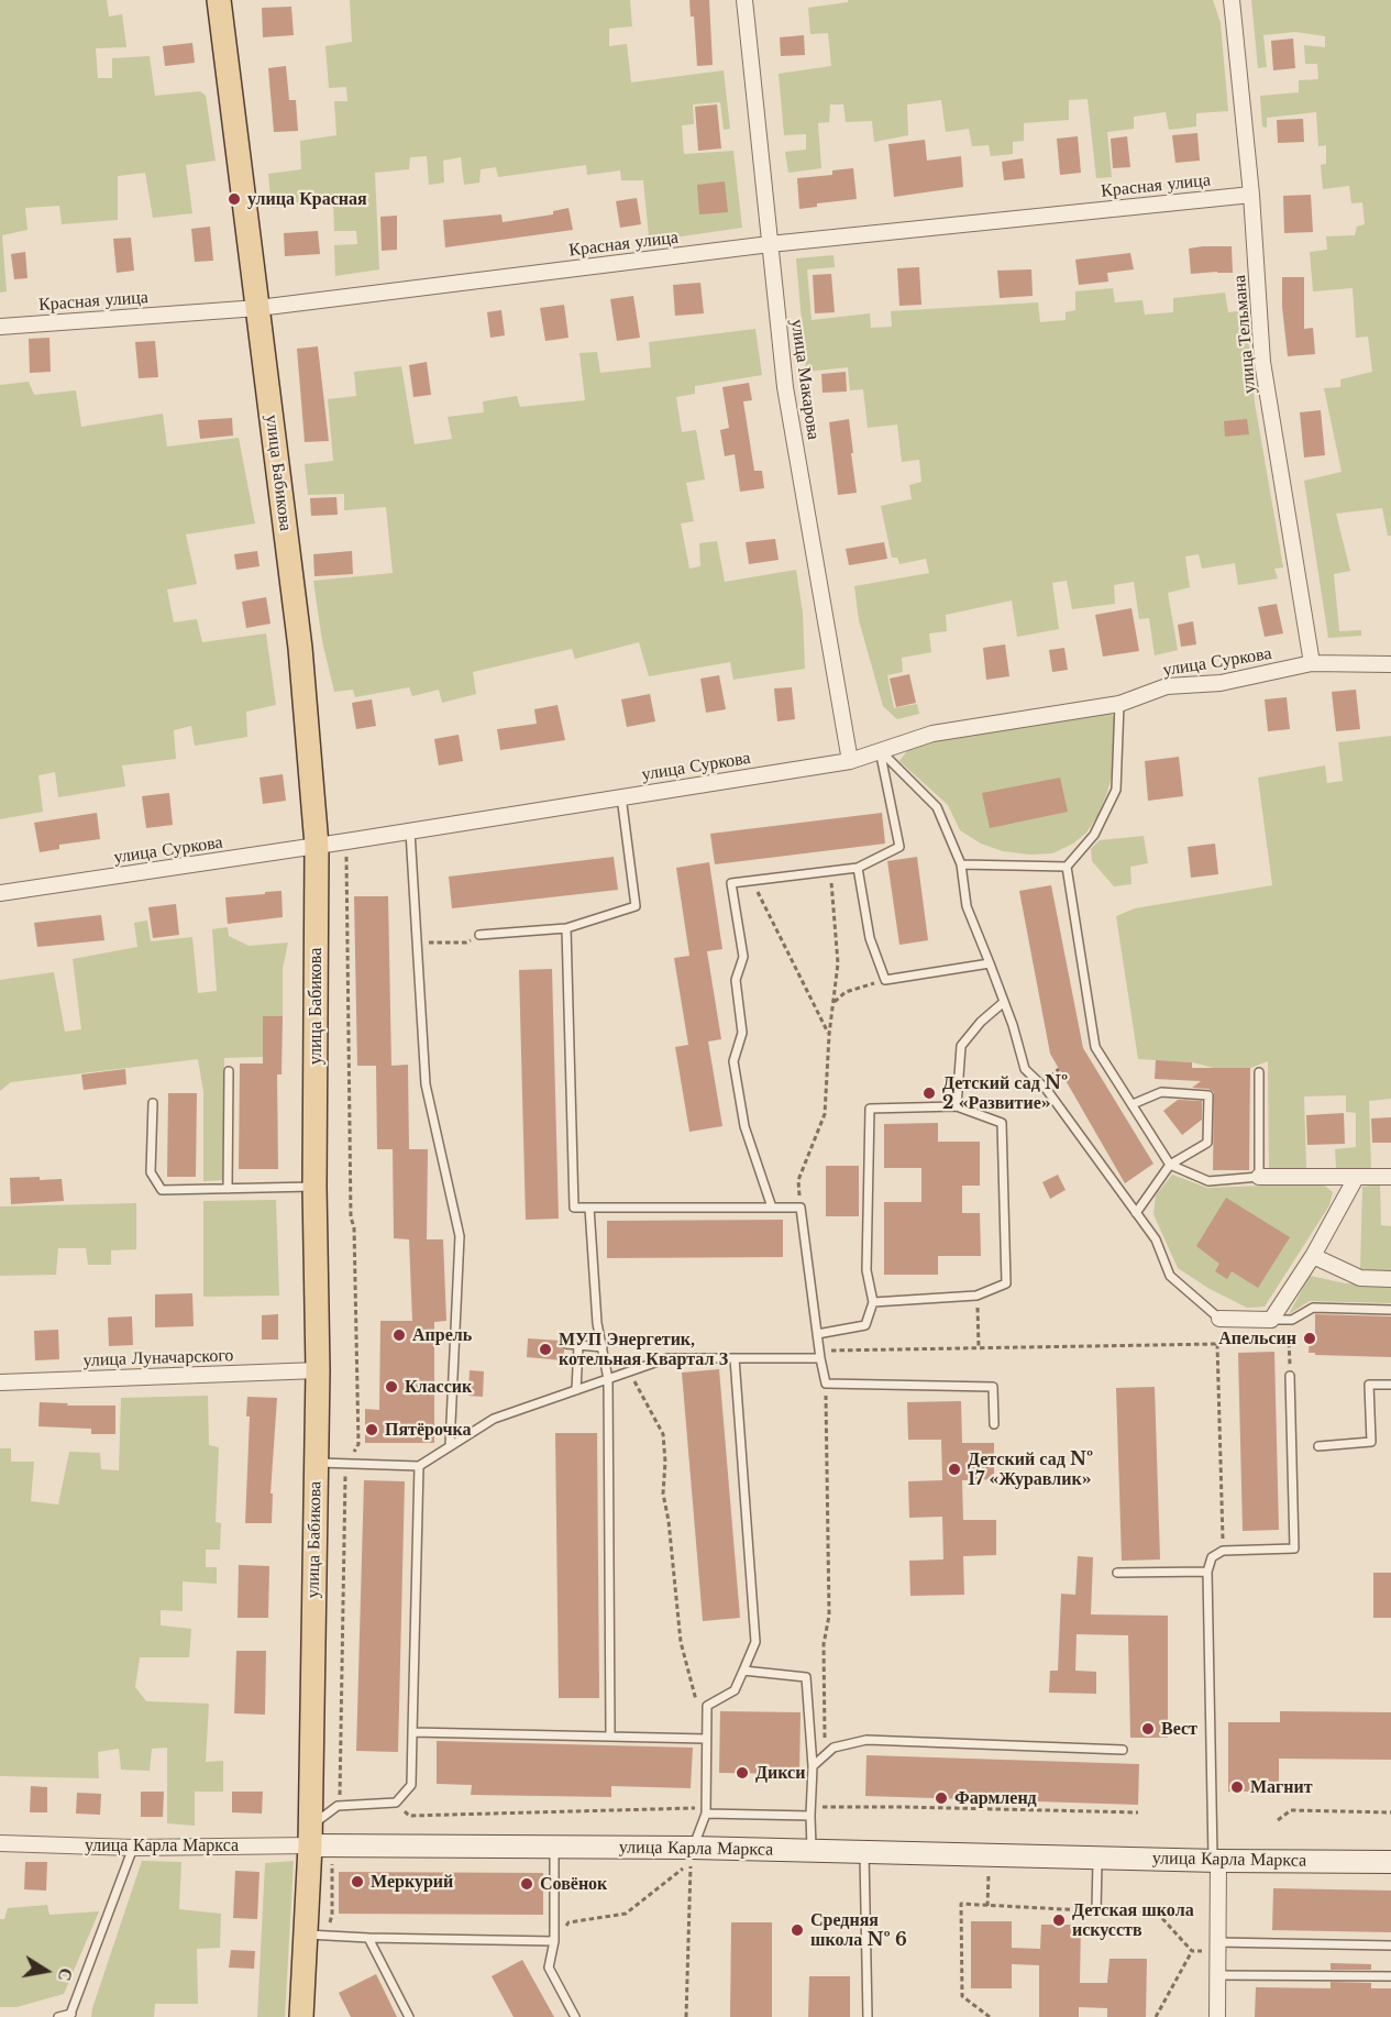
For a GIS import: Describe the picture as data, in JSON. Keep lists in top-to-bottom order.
{
  "streets": {
    "main road": ["улица Бабикова"],
    "street": [
      "Красная улица",
      "улица Тельмана",
      "улица Макарова",
      "улица Суркова",
      "улица Луначарского",
      "улица Карла Маркса"
    ]
  },
  "crossings": [
    ["Красная улица", "улица Тельмана"],
    ["Красная улица", "улица Макарова"],
    ["Красная улица", "улица Бабикова"],
    ["улица Тельмана", "улица Суркова"],
    ["улица Макарова", "улица Суркова"],
    ["улица Бабикова", "улица Суркова"],
    ["улица Бабикова", "улица Луначарского"],
    ["улица Бабикова", "улица Карла Маркса"]
  ],
  "places": [
    "улица Красная",
    "Детский сад № 2 «Развитие»",
    "Апрель",
    "Апельсин",
    "МУП Энергетик, котельная Квартал З",
    "Классик",
    "Пятёрочка",
    "Детский сад № 17 «Журавлик»",
    "Вест",
    "Дикси",
    "Магнит",
    "Фармленд",
    "Меркурий",
    "Совёнок",
    "Детская школа искусств",
    "Средняя школа № 6"
  ],
  "north": "right"
}
